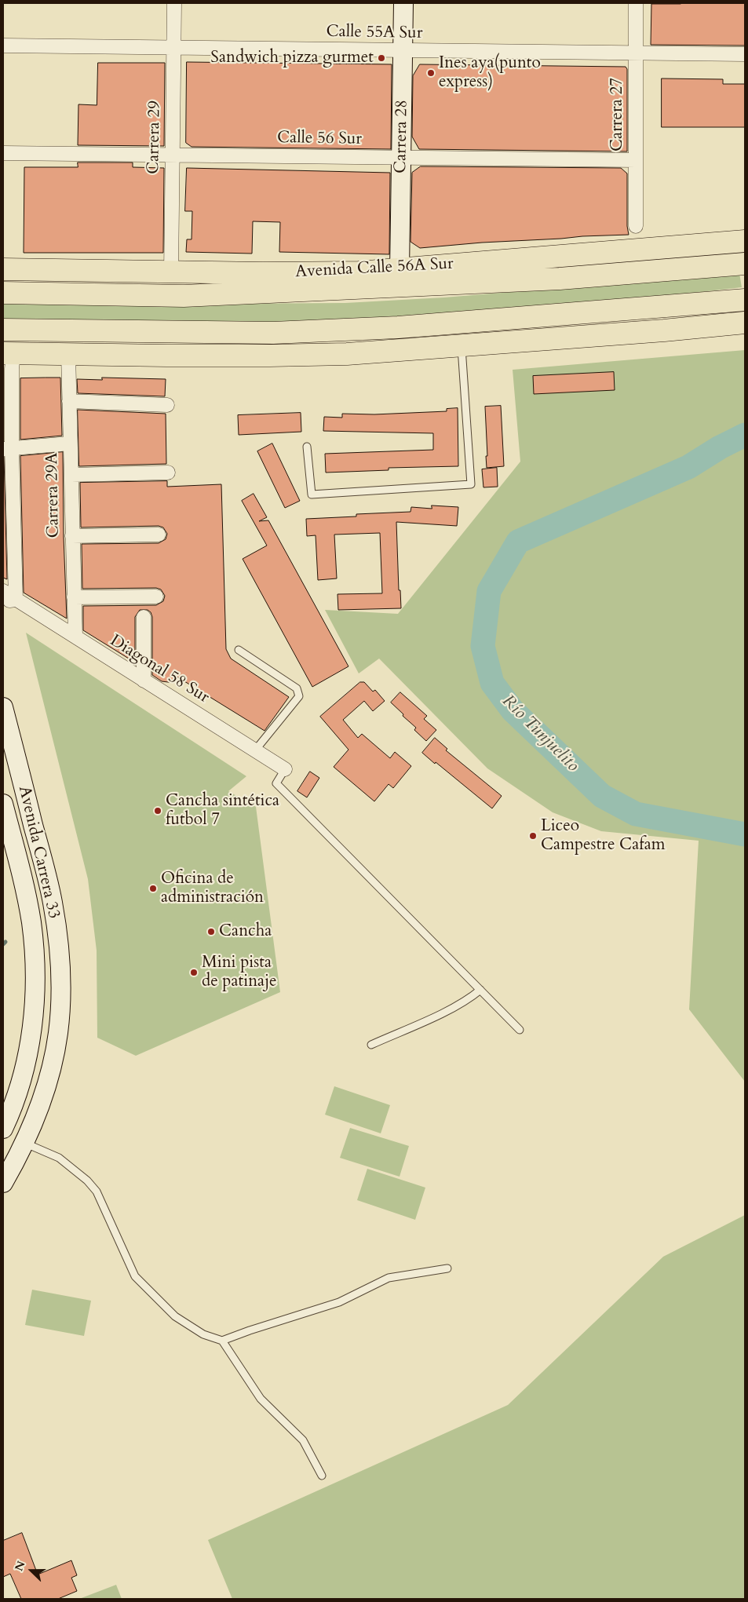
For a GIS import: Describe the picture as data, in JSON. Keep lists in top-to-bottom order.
{
  "streets": {
    "highway": ["Avenida Calle 56A Sur"],
    "main road": ["Carrera 28", "Avenida Carrera 33"],
    "street": [
      "Calle 55A Sur",
      "Carrera 27",
      "Carrera 29",
      "Calle 56 Sur",
      "Carrera 29A",
      "Diagonal 58 Sur"
    ]
  },
  "crossings": [
    ["Calle 55A Sur", "Carrera 27"],
    ["Calle 55A Sur", "Carrera 28"],
    ["Calle 55A Sur", "Carrera 29"],
    ["Carrera 27", "Calle 56 Sur"],
    ["Carrera 28", "Calle 56 Sur"],
    ["Carrera 28", "Avenida Calle 56A Sur"],
    ["Carrera 29", "Calle 56 Sur"],
    ["Carrera 29", "Avenida Calle 56A Sur"],
    ["Carrera 29A", "Diagonal 58 Sur"]
  ],
  "water": ["Río Tunjuelito"],
  "places": [
    "Sandwich pizza gurmet",
    "Ines aya(punto express)",
    "Cancha sintética futbol 7",
    "Liceo Campestre Cafam",
    "Oficina de administración",
    "Cancha",
    "Mini pista de patinaje"
  ],
  "north": "left"
}
